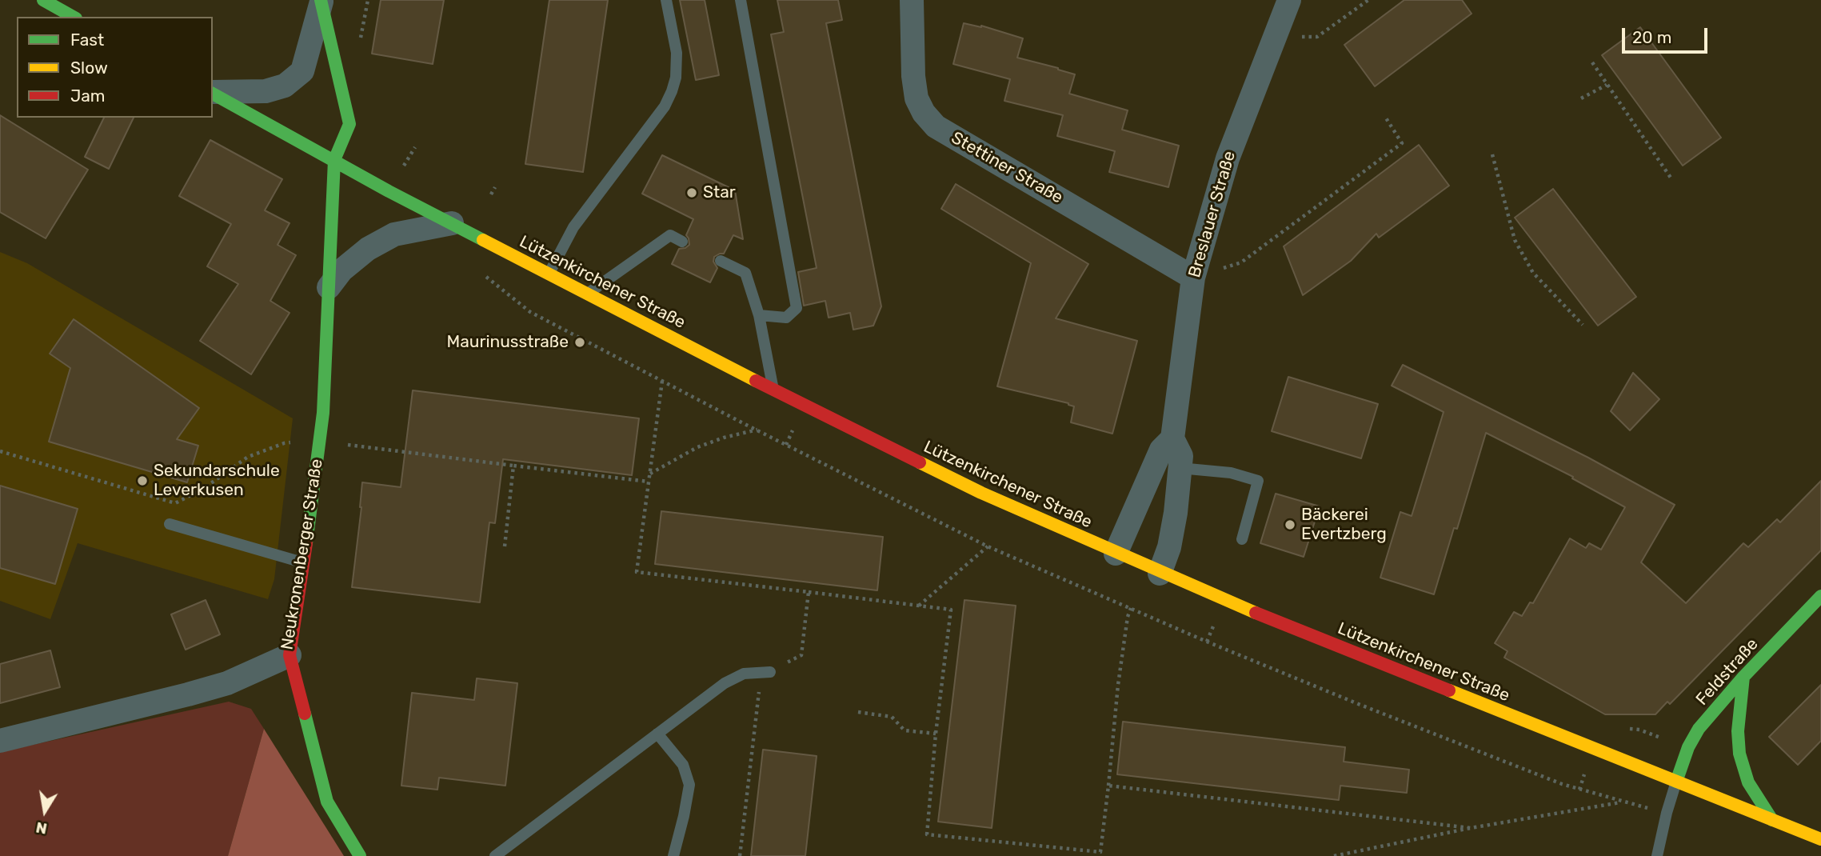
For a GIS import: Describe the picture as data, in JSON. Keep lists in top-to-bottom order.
{
  "streets": {
    "main road": ["Lützenkirchener Straße", "Neukronenberger Straße", "Feldstraße"],
    "street": ["Stettiner Straße", "Breslauer Straße"]
  },
  "crossings": [
    ["Stettiner Straße", "Breslauer Straße"],
    ["Breslauer Straße", "Lützenkirchener Straße"],
    ["Lützenkirchener Straße", "Neukronenberger Straße"],
    ["Lützenkirchener Straße", "Feldstraße"]
  ],
  "places": [
    "Star",
    "Maurinusstraße",
    "Sekundarschule Leverkusen",
    "Bäckerei Evertzberg"
  ],
  "legend": ["Fast", "Slow", "Jam"],
  "scale_bar": "20 m",
  "north": "bottom"
}
